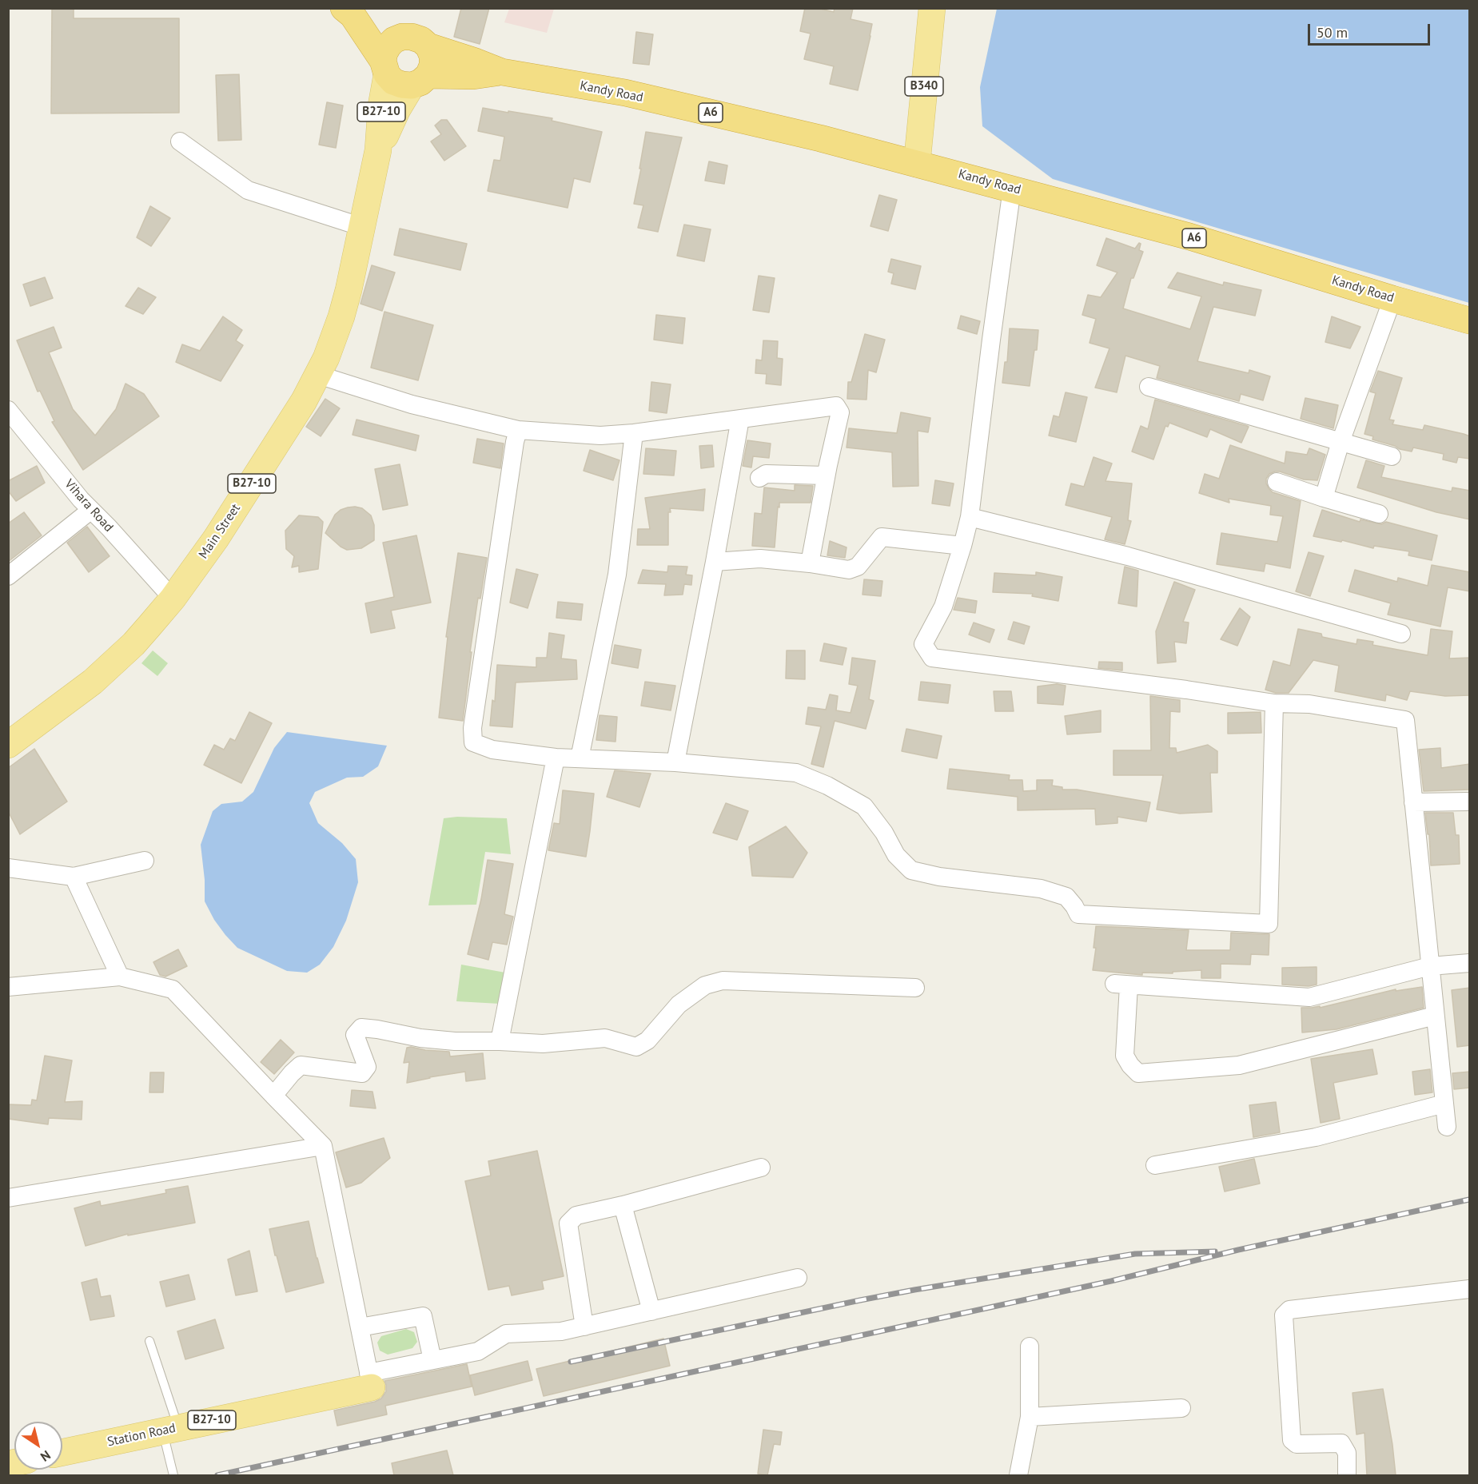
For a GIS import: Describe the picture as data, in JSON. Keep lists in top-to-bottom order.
{
  "streets": {
    "highway": ["Kandy Road", "A6"],
    "main road": [
      "B340",
      "B27-10",
      "Main Street",
      "Station Road"
    ],
    "street": ["Vihara Road"]
  },
  "crossings": [
    ["B340", "Kandy Road"],
    ["Kandy Road", "Main Street"],
    ["Vihara Road", "Main Street"]
  ],
  "scale_bar": "50 m",
  "north": "bottom right"
}
